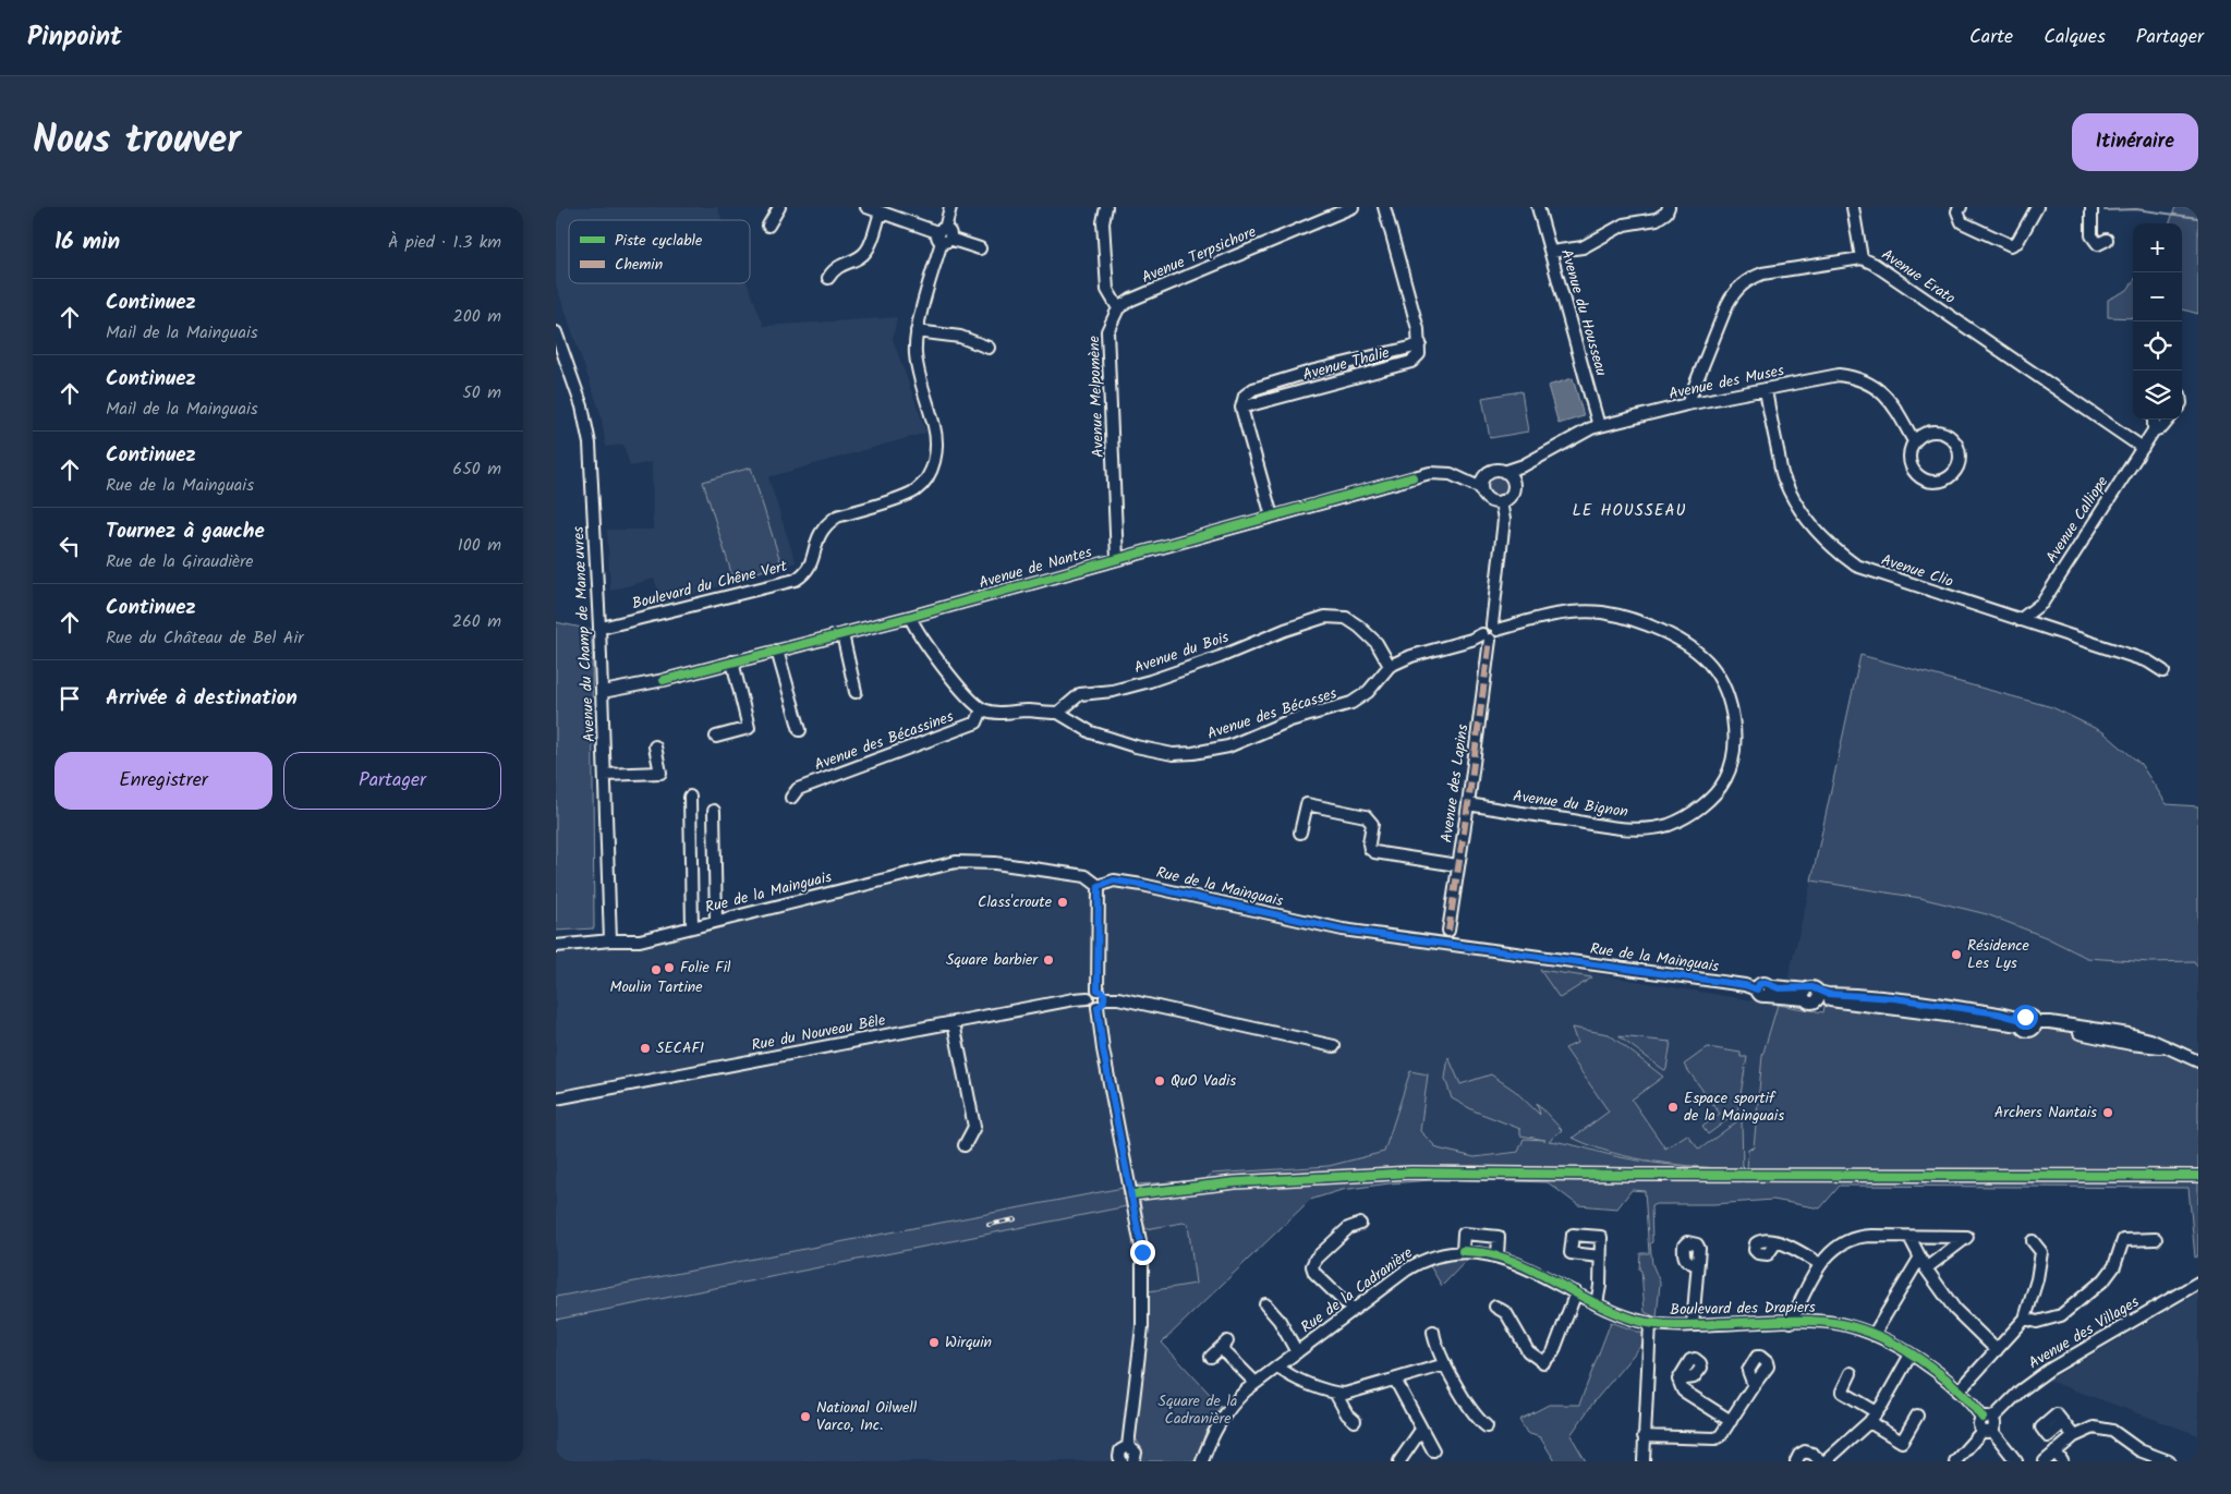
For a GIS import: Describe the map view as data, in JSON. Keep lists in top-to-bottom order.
{
  "streets": {
    "street": [
      "Avenue Terpsichore",
      "Avenue Erato",
      "Avenue du Housseau",
      "Avenue Thalie",
      "Avenue des Muses",
      "Avenue Melpomène",
      "Avenue Calliope",
      "Avenue de Nantes",
      "Avenue Clio",
      "Boulevard du Chêne Vert",
      "Avenue du Champ de Manœuvres",
      "Avenue du Bois",
      "Avenue des Bécasses",
      "Avenue des Bécassines",
      "Avenue des Lapins",
      "Avenue du Bignon",
      "Rue de la Mainguais",
      "Rue du Nouveau Bêle",
      "Rue de la Cadranière",
      "Boulevard des Drapiers",
      "Avenue des Villages"
    ]
  },
  "crossings": [
    ["Avenue Terpsichore", "Avenue Melpomène"],
    ["Avenue Erato", "Avenue des Muses"],
    ["Avenue Erato", "Avenue Calliope"],
    ["Avenue du Housseau", "Avenue des Muses"],
    ["Avenue des Muses", "Avenue de Nantes"],
    ["Avenue des Muses", "Avenue Clio"],
    ["Avenue Melpomène", "Avenue de Nantes"],
    ["Avenue Calliope", "Avenue Clio"],
    ["Avenue de Nantes", "Avenue du Champ de Manœuvres"],
    ["Boulevard du Chêne Vert", "Avenue du Champ de Manœuvres"],
    ["Avenue du Champ de Manœuvres", "Rue de la Mainguais"],
    ["Avenue du Bois", "Avenue des Bécasses"],
    ["Avenue des Lapins", "Avenue du Bignon"],
    ["Rue de la Cadranière", "Boulevard des Drapiers"],
    ["Boulevard des Drapiers", "Avenue des Villages"]
  ],
  "districts": ["LE HOUSSEAU"],
  "parks": ["Square de la Cadranière"],
  "places": [
    "Class'croute",
    "Résidence Les Lys",
    "Square barbier",
    "Folie Fil",
    "Moulin Tartine",
    "SECAFI",
    "QuO Vadis",
    "Espace sportif de la Mainguais",
    "Archers Nantais",
    "Wirquin",
    "National Oilwell Varco, Inc."
  ],
  "legend": ["Piste cyclable", "Chemin"],
  "page": {
    "header": "Pinpoint",
    "nav": ["Carte", "Calques", "Partager"],
    "title": "Nous trouver",
    "buttons": [
      "Itinéraire",
      ["Enregistrer", "Partager"]
    ],
    "heading": ["16 min", "À pied · 1.3 km"],
    "map_buttons": ["+", "−"],
    "list": [
      ["Continuez", "Mail de la Mainguais", "200 m"],
      ["Continuez", "Mail de la Mainguais", "50 m"],
      ["Continuez", "Rue de la Mainguais", "650 m"],
      ["Tournez à gauche", "Rue de la Giraudière", "100 m"],
      ["Continuez", "Rue du Château de Bel Air", "260 m"],
      "Arrivée à destination"
    ]
  }
}
